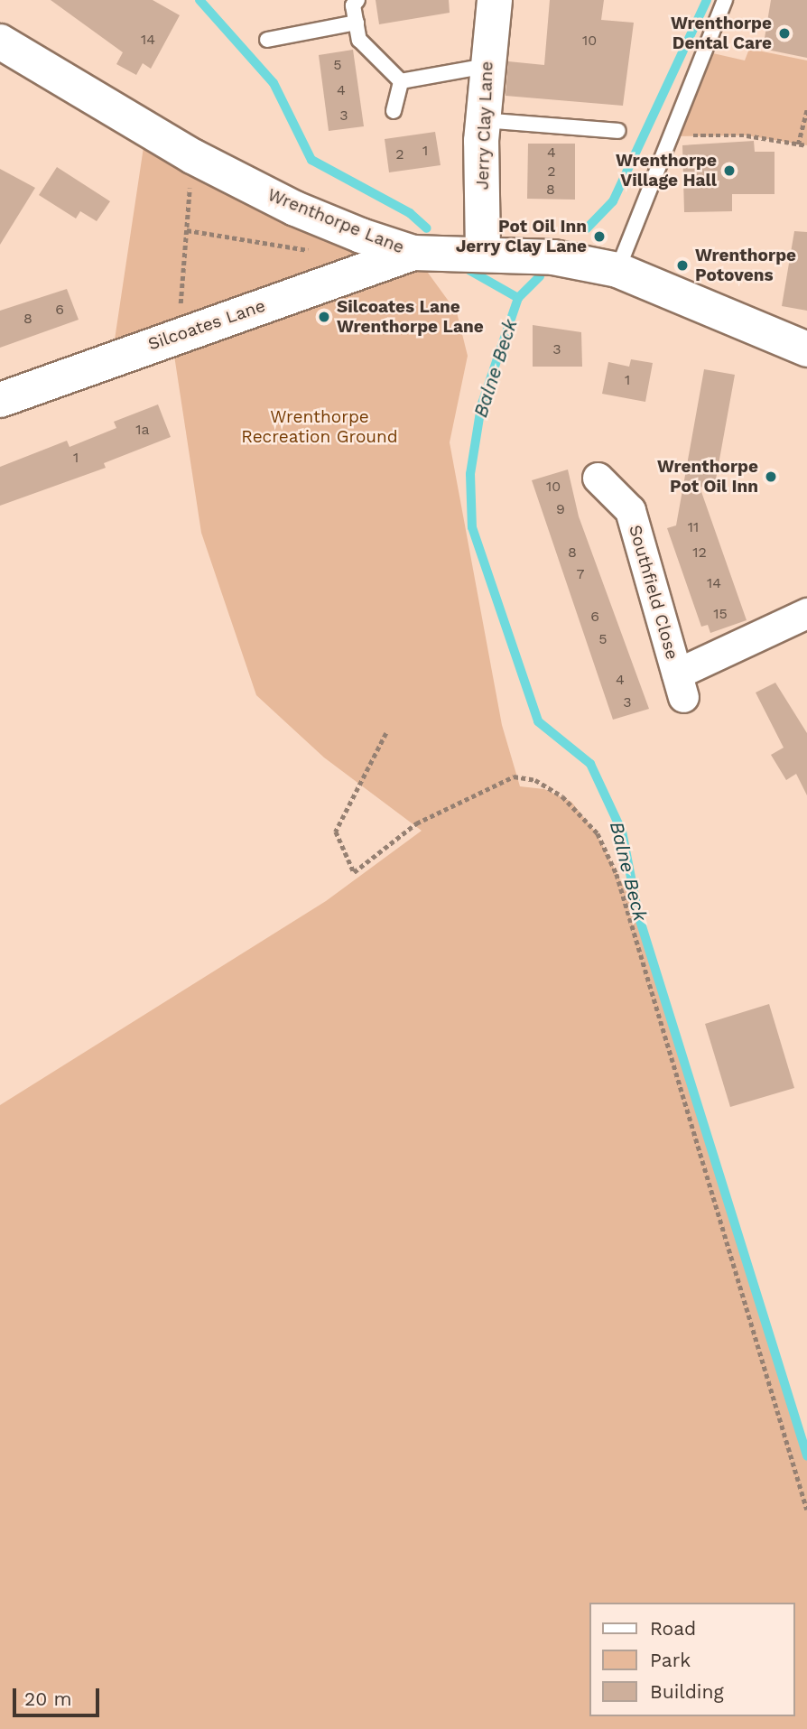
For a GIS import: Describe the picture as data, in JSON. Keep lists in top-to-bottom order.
{
  "streets": {
    "street": [
      "Jerry Clay Lane",
      "Wrenthorpe Lane",
      "Silcoates Lane",
      "Southfield Close"
    ]
  },
  "crossings": [
    ["Jerry Clay Lane", "Wrenthorpe Lane"],
    ["Wrenthorpe Lane", "Silcoates Lane"]
  ],
  "water": ["Balne Beck"],
  "parks": ["Wrenthorpe Recreation Ground"],
  "places": [
    "Wrenthorpe Dental Care",
    "Wrenthorpe Village Hall",
    "Pot Oil Inn Jerry Clay Lane",
    "Wrenthorpe Potovens",
    "Silcoates Lane Wrenthorpe Lane",
    "Wrenthorpe Pot Oil Inn"
  ],
  "house_numbers": [
    "14",
    "10",
    "5",
    "4",
    "3",
    "1",
    "4",
    "2",
    "2",
    "8",
    "6",
    "8",
    "3",
    "1",
    "1a",
    "1",
    "10",
    "9",
    "11",
    "8",
    "12",
    "7",
    "14",
    "15",
    "6",
    "5",
    "4",
    "3"
  ],
  "legend": ["Road", "Park", "Building"],
  "scale_bar": "20 m"
}
